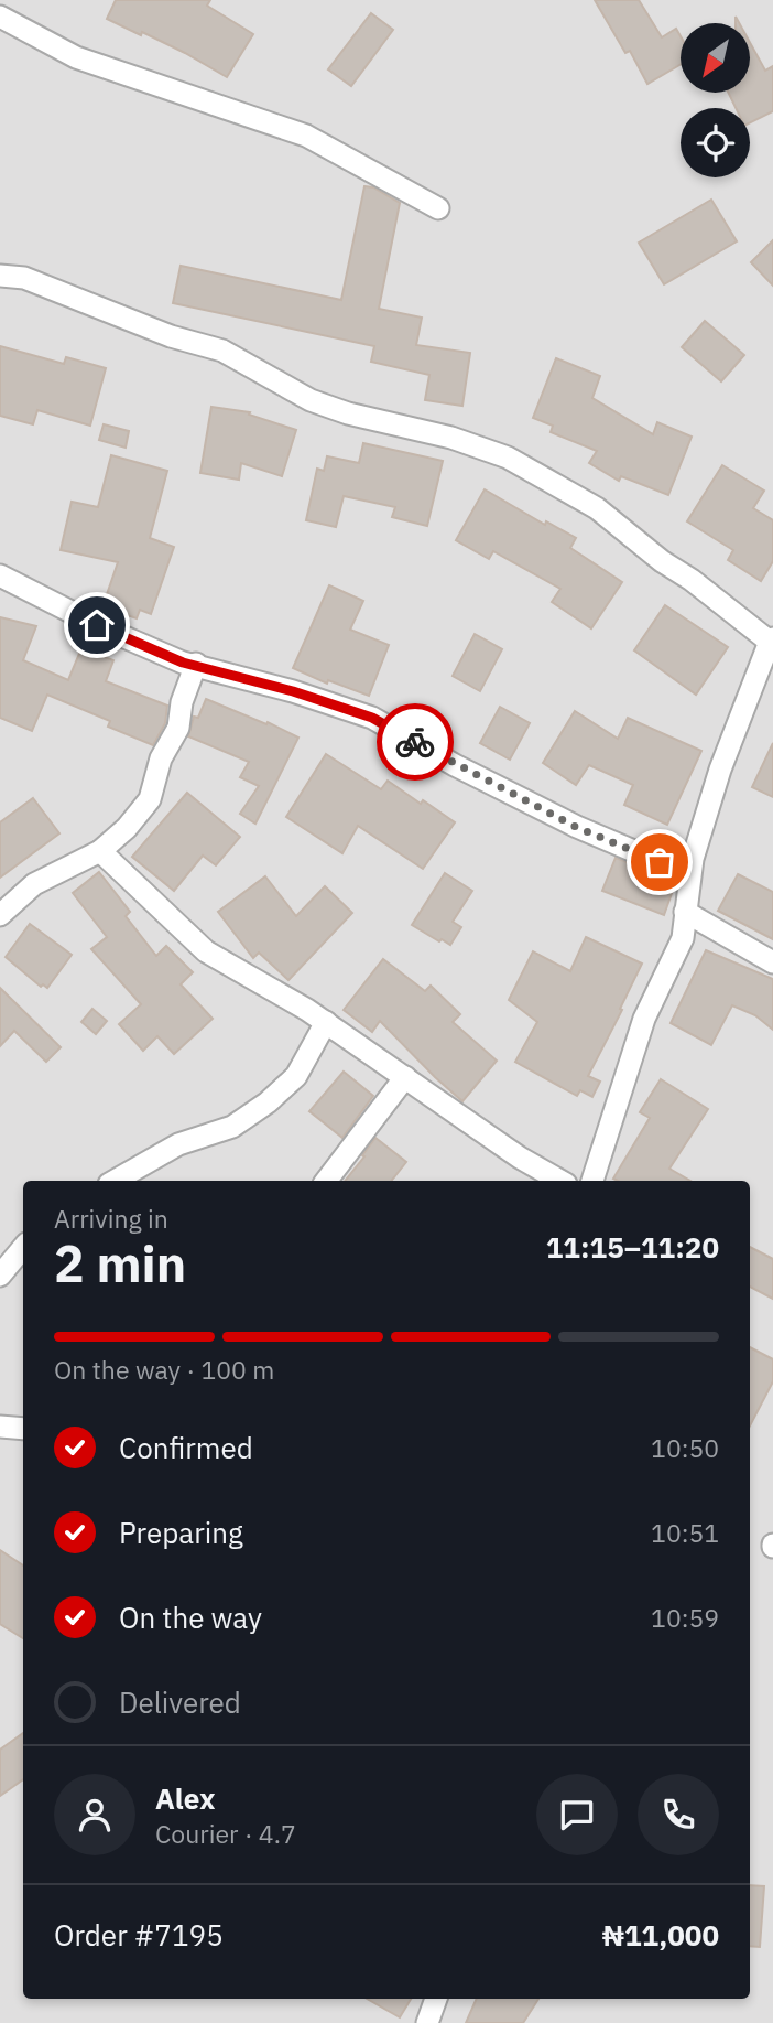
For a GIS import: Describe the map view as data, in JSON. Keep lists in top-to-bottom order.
{
  "north": "bottom left",
  "page": {
    "heading": ["2 min", "Arriving in", "11:15–11:20"],
    "panel": [
      "Alex",
      "Courier · 4.7",
      "Order #7195",
      "₦11,000"
    ],
    "bar": "On the way · 100 m",
    "list": [
      ["Confirmed", "10:50"],
      ["Preparing", "10:51"],
      ["On the way", "10:59"],
      "Delivered"
    ]
  }
}
